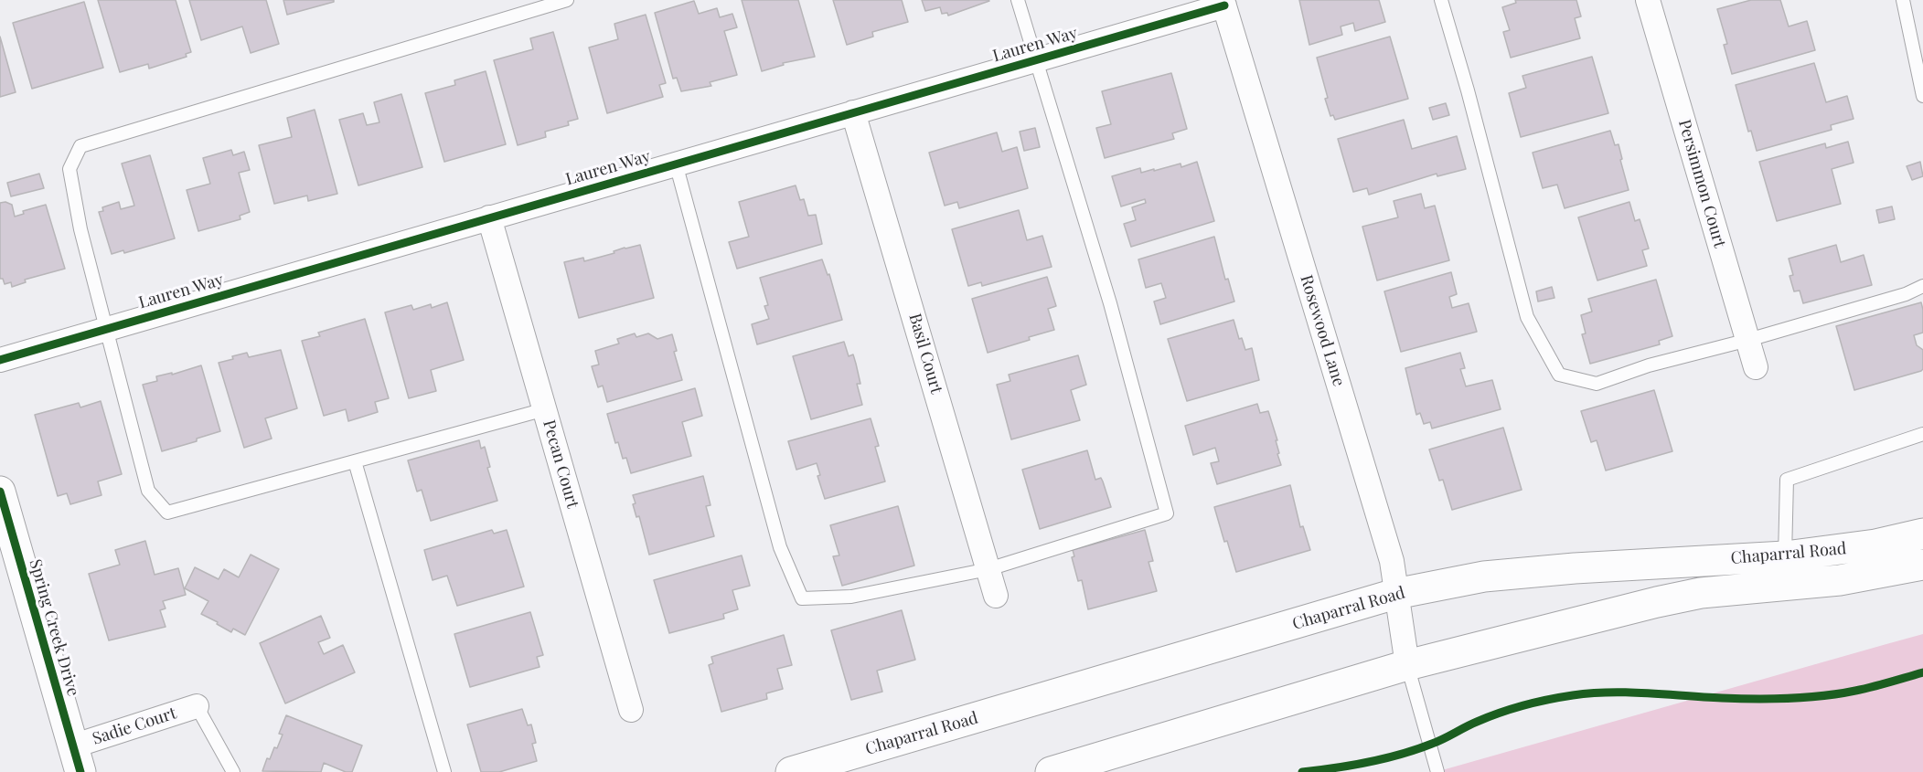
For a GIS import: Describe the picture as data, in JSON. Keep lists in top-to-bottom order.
{
  "streets": {
    "main road": ["Chaparral Road", "Spring Creek Drive"],
    "street": [
      "Lauren Way",
      "Persimmon Court",
      "Rosewood Lane",
      "Basil Court",
      "Pecan Court",
      "Sadie Court"
    ]
  },
  "crossings": [
    ["Lauren Way", "Rosewood Lane"],
    ["Lauren Way", "Basil Court"],
    ["Lauren Way", "Pecan Court"],
    ["Rosewood Lane", "Chaparral Road"],
    ["Spring Creek Drive", "Sadie Court"]
  ]
}
